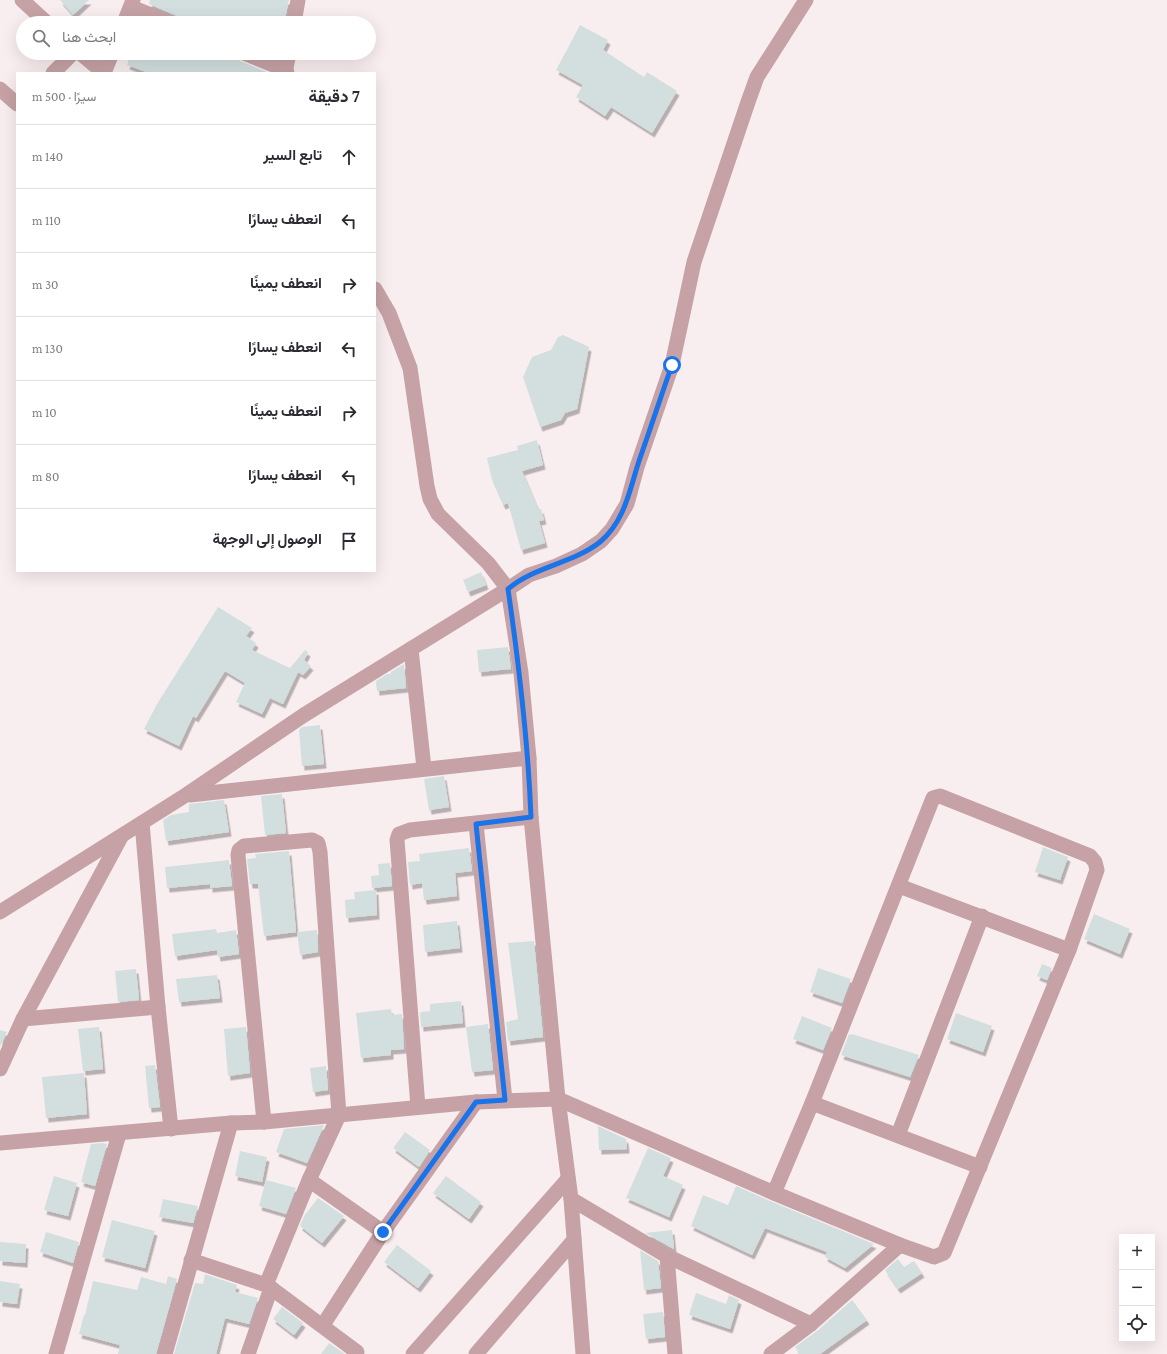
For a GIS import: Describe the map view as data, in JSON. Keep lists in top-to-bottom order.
{
  "page": {
    "search": "ابحث هنا",
    "heading": ["7 دقيقة", "سيرًا · 500 m"],
    "list": [
      ["تابع السير", "140 m"],
      ["انعطف يسارًا", "110 m"],
      ["انعطف يمينًا", "30 m"],
      ["انعطف يسارًا", "130 m"],
      ["انعطف يمينًا", "10 m"],
      ["انعطف يسارًا", "80 m"],
      "الوصول إلى الوجهة"
    ],
    "map_buttons": ["+", "−"]
  }
}
